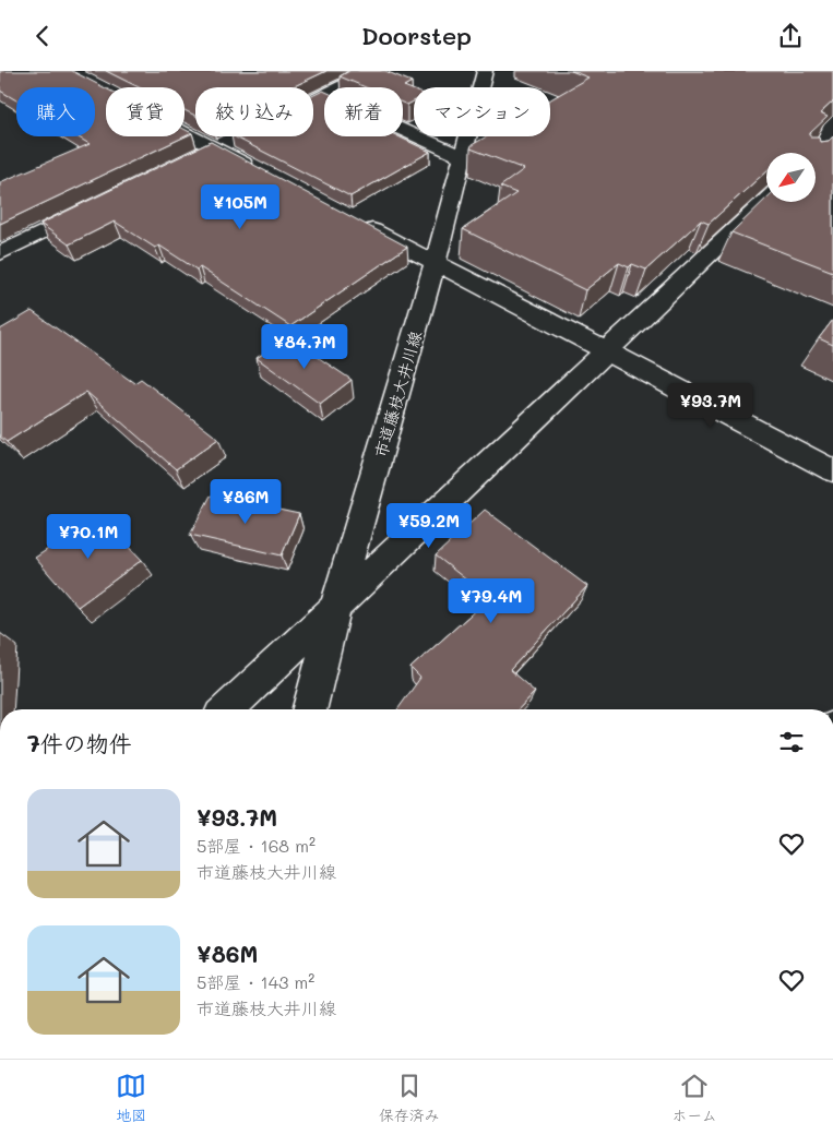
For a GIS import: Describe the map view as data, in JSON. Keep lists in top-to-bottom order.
{
  "streets": {
    "street": ["市道藤枝大井川線"]
  },
  "north": "bottom left",
  "page": {
    "header": "Doorstep",
    "chip": [
      "購入",
      "賃貸",
      "絞り込み",
      "新着",
      "マンション"
    ],
    "price": [
      "¥105M",
      "¥84.7M",
      "¥93.7M",
      "¥86M",
      "¥59.2M",
      "¥70.1M",
      "¥79.4M"
    ],
    "heading": "7件の物件",
    "list": [
      {
        "name": "¥93.7M",
        "note": "5部屋 · 168 m² · 市道藤枝大井川線"
      },
      {
        "name": "¥86M",
        "note": "5部屋 · 143 m² · 市道藤枝大井川線"
      }
    ],
    "tabs": ["地図", "保存済み", "ホーム"]
  }
}
